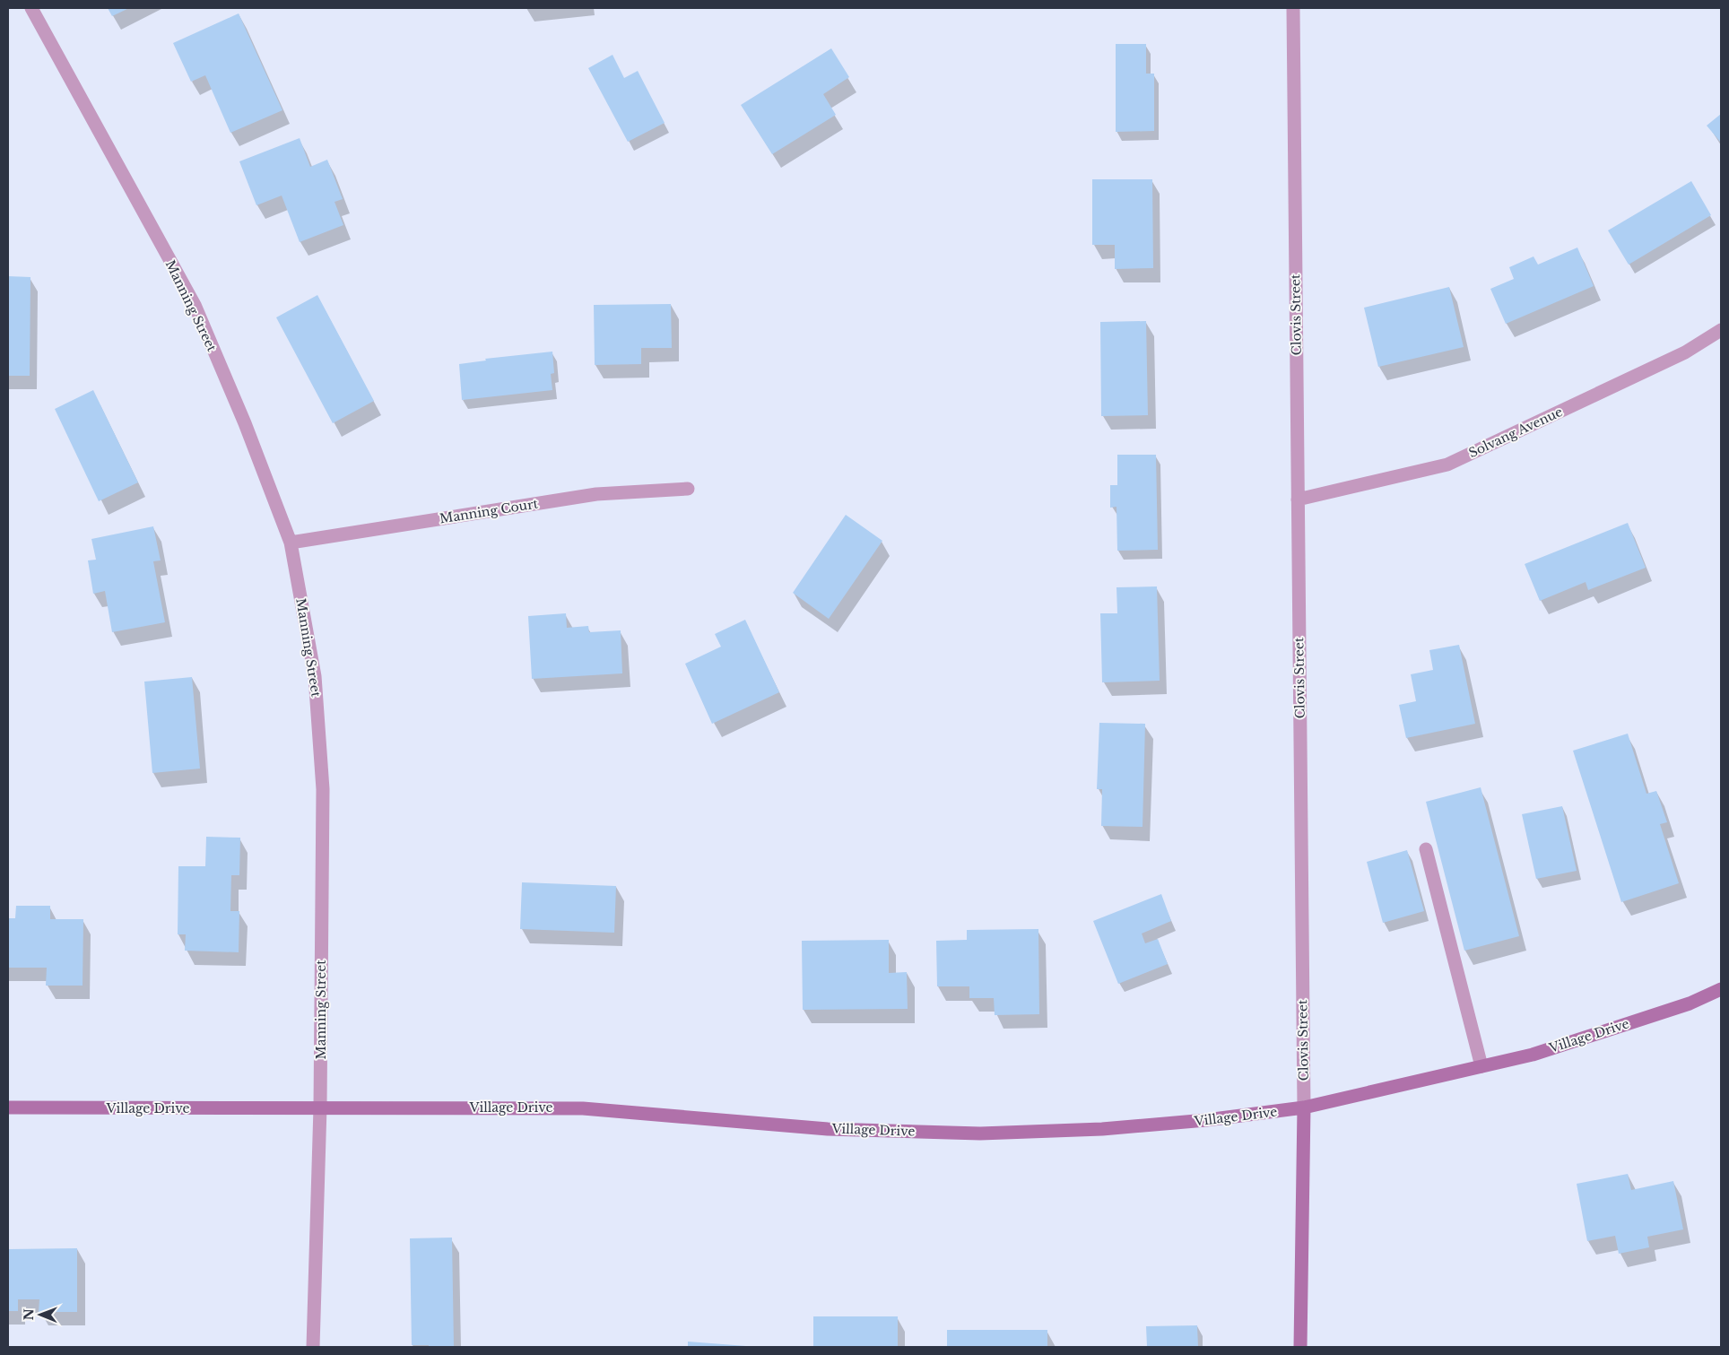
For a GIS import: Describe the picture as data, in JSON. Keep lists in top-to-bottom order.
{
  "streets": {
    "main road": ["Clovis Street", "Village Drive"],
    "street": ["Manning Street", "Solvang Avenue", "Manning Court"]
  },
  "crossings": [
    ["Manning Street", "Manning Court"],
    ["Manning Street", "Village Drive"],
    ["Clovis Street", "Solvang Avenue"],
    ["Clovis Street", "Village Drive"]
  ],
  "north": "left"
}
